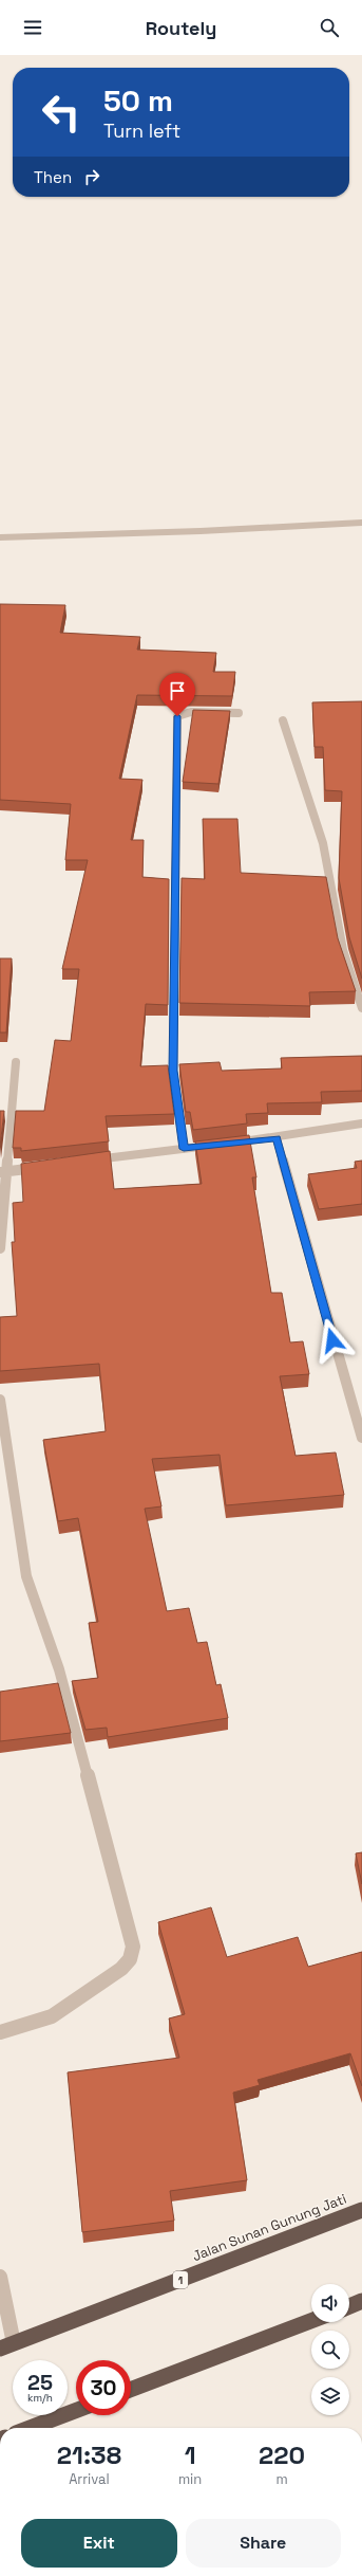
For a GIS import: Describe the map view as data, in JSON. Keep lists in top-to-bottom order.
{
  "streets": {
    "highway": ["Jalan Sunan Gunung Jati", "1"]
  },
  "page": {
    "header": "Routely",
    "turn": ["50 m", "Turn left"],
    "then": "Then",
    "speed": "25 km/h",
    "limit": "30",
    "eta": [
      "21:38",
      "Arrival",
      "1",
      "min",
      "220",
      "m"
    ],
    "buttons": ["Exit", "Share"]
  }
}
